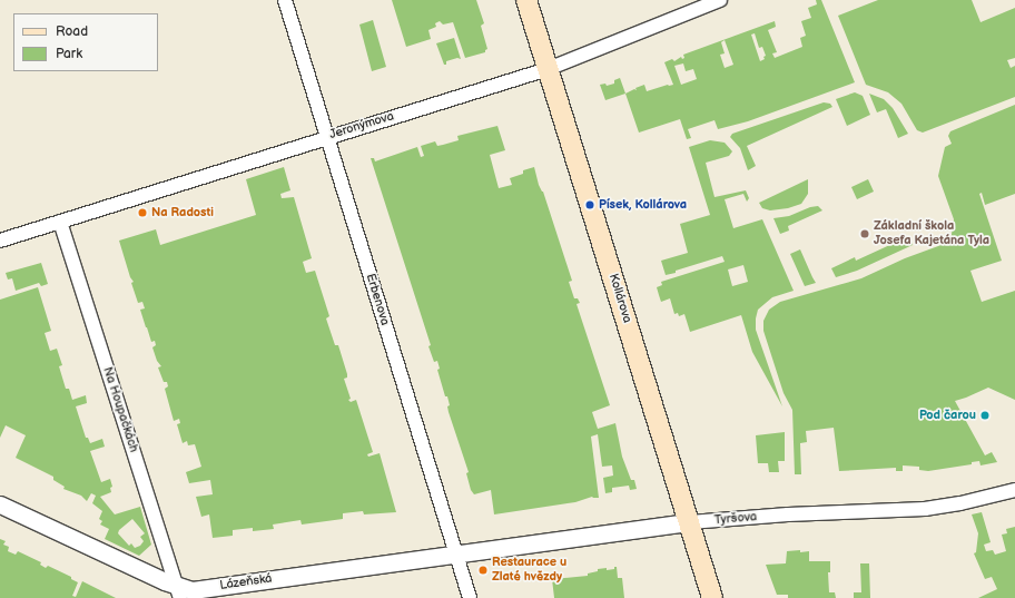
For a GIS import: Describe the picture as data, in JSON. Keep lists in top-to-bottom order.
{
  "streets": {
    "main road": ["Kollárova"],
    "street": [
      "Jeronýmova",
      "Erbenova",
      "Na Houpačkách",
      "Tyršova",
      "Lázeňská"
    ]
  },
  "crossings": [
    ["Jeronýmova", "Kollárova"],
    ["Jeronýmova", "Erbenova"],
    ["Jeronýmova", "Na Houpačkách"],
    ["Kollárova", "Tyršova"],
    ["Erbenova", "Tyršova"],
    ["Erbenova", "Lázeňská"],
    ["Na Houpačkách", "Lázeňská"],
    ["Tyršova", "Lázeňská"]
  ],
  "places": [
    "Písek, Kollárova",
    "Na Radosti",
    "Základní škola Josefa Kajetána Tyla",
    "Pod čarou",
    "Restaurace u Zlaté hvězdy"
  ],
  "legend": ["Road", "Park"]
}
